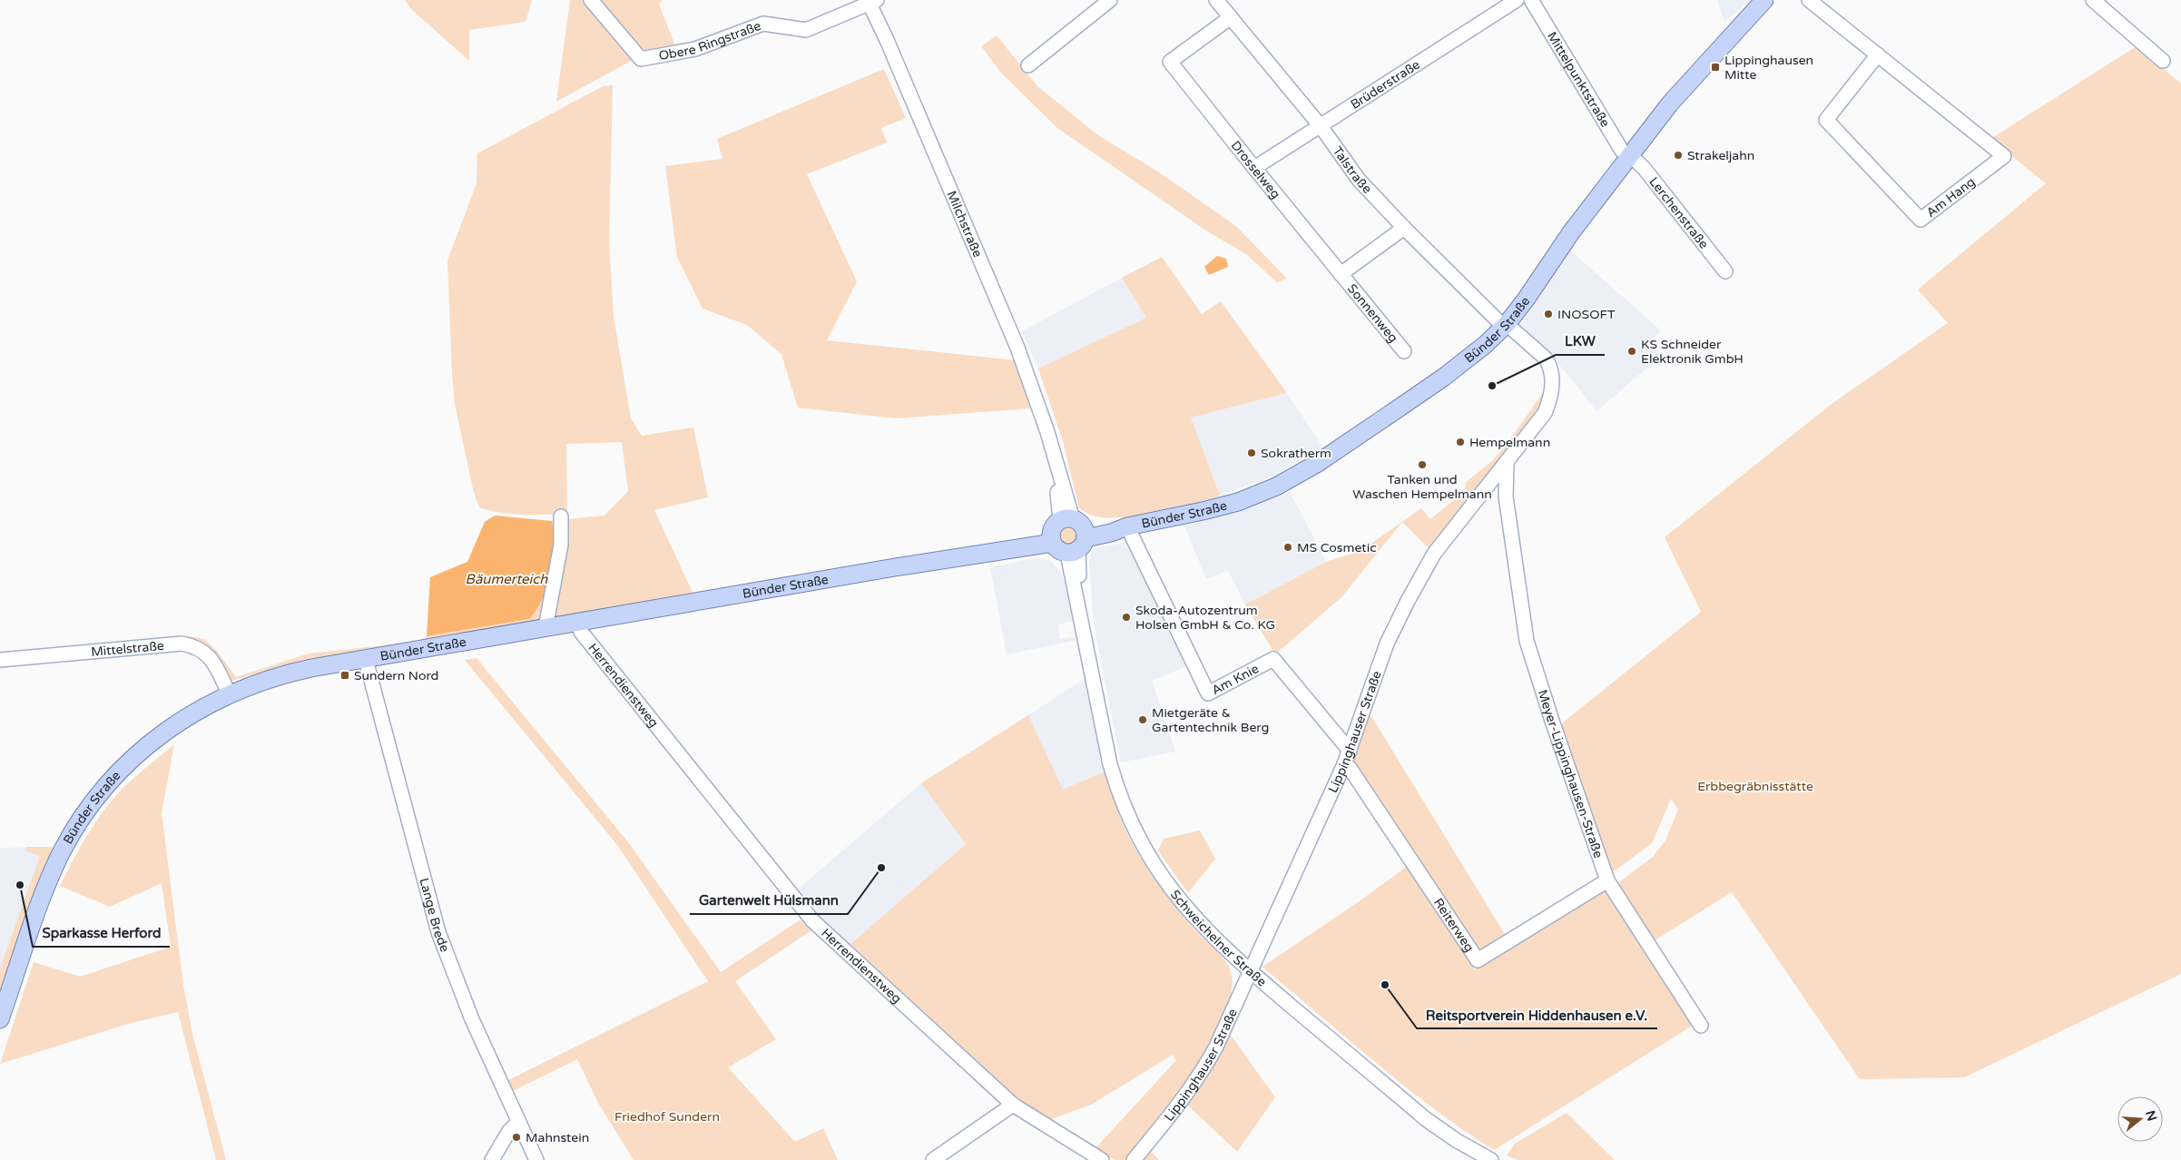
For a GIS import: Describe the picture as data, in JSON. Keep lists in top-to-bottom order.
{
  "streets": {
    "main road": ["Bünder Straße"],
    "street": [
      "Obere Ringstraße",
      "Mittelpunktstraße",
      "Brüderstraße",
      "Drosselweg",
      "Talstraße",
      "Am Hang",
      "Lerchenstraße",
      "Milchstraße",
      "Sonnenweg",
      "Mittelstraße",
      "Am Knie",
      "Herrendienstweg",
      "Lippinghauser Straße",
      "Meyer-Lippinghausen-Straße",
      "Lange Brede",
      "Reiterweg",
      "Schweichelner Straße"
    ]
  },
  "crossings": [
    ["Obere Ringstraße", "Milchstraße"],
    ["Mittelpunktstraße", "Lerchenstraße"],
    ["Mittelpunktstraße", "Bünder Straße"],
    ["Brüderstraße", "Drosselweg"],
    ["Brüderstraße", "Talstraße"],
    ["Drosselweg", "Talstraße"],
    ["Drosselweg", "Sonnenweg"],
    ["Talstraße", "Bünder Straße"],
    ["Talstraße", "Lippinghauser Straße"],
    ["Lerchenstraße", "Bünder Straße"],
    ["Milchstraße", "Bünder Straße"],
    ["Milchstraße", "Schweichelner Straße"],
    ["Bünder Straße", "Mittelstraße"],
    ["Bünder Straße", "Am Knie"],
    ["Bünder Straße", "Herrendienstweg"],
    ["Bünder Straße", "Lippinghauser Straße"],
    ["Bünder Straße", "Lange Brede"],
    ["Bünder Straße", "Schweichelner Straße"],
    ["Am Knie", "Lippinghauser Straße"],
    ["Lippinghauser Straße", "Meyer-Lippinghausen-Straße"],
    ["Lippinghauser Straße", "Reiterweg"],
    ["Lippinghauser Straße", "Schweichelner Straße"],
    ["Meyer-Lippinghausen-Straße", "Reiterweg"]
  ],
  "water": ["Bäumerteich"],
  "parks": ["Erbbegräbnisstätte", "Friedhof Sundern"],
  "places": {
    "transit": ["Lippinghausen Mitte", "Sundern Nord"],
    "other": [
      "Strakeljahn",
      "INOSOFT",
      "KS Schneider Elektronik GmbH",
      "LKW",
      "Hempelmann",
      "Sokratherm",
      "Tanken und Waschen Hempelmann",
      "MS Cosmetic",
      "Skoda-Autozentrum Holsen GmbH & Co. KG",
      "Mietgeräte & Gartentechnik Berg",
      "Gartenwelt Hülsmann",
      "Sparkasse Herford",
      "Reitsportverein Hiddenhausen e.V.",
      "Mahnstein"
    ]
  },
  "north": "right"
}
